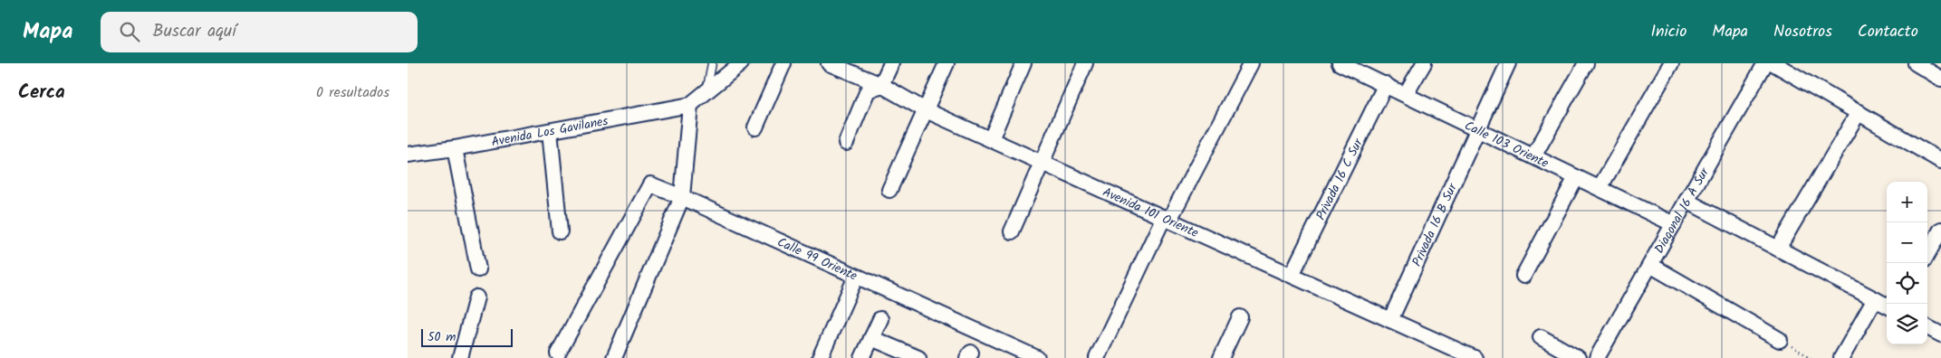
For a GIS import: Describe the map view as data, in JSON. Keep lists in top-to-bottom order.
{
  "streets": {
    "street": [
      "Avenida Los Gavilanes",
      "Calle 103 Oriente",
      "Privada 16 C Sur",
      "Diagonal 16 A Sur",
      "Avenida 101 Oriente",
      "Privada 16 B Sur",
      "Calle 99 Oriente"
    ]
  },
  "crossings": [
    ["Calle 103 Oriente", "Privada 16 C Sur"],
    ["Calle 103 Oriente", "Diagonal 16 A Sur"],
    ["Calle 103 Oriente", "Privada 16 B Sur"],
    ["Privada 16 C Sur", "Avenida 101 Oriente"],
    ["Avenida 101 Oriente", "Privada 16 B Sur"]
  ],
  "scale_bar": "50 m",
  "page": {
    "header": "Mapa",
    "search": "Buscar aquí",
    "nav": [
      "Inicio",
      "Mapa",
      "Nosotros",
      "Contacto"
    ],
    "heading": ["Cerca", "0 resultados"],
    "map_buttons": ["+", "−"],
    "scale": "50 m"
  }
}
